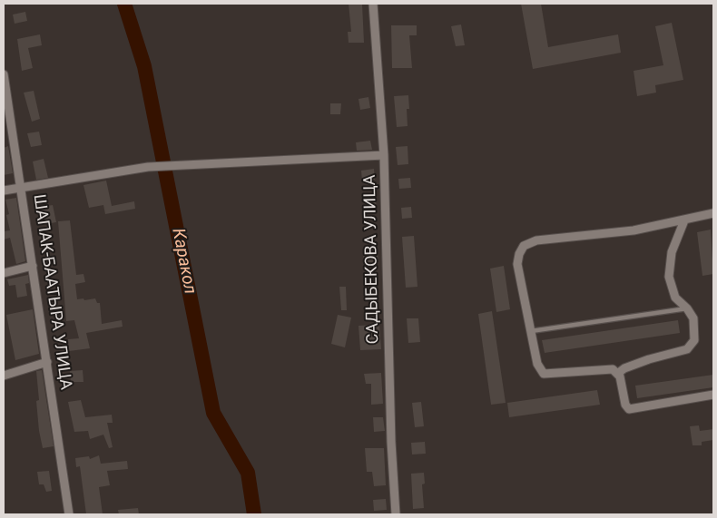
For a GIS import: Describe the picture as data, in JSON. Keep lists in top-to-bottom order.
{
  "streets": {
    "street": ["САДЫБЕКОВА УЛИЦА", "ШАПАК-БААТЫРА УЛИЦА"]
  },
  "water": ["Каракол"]
}
